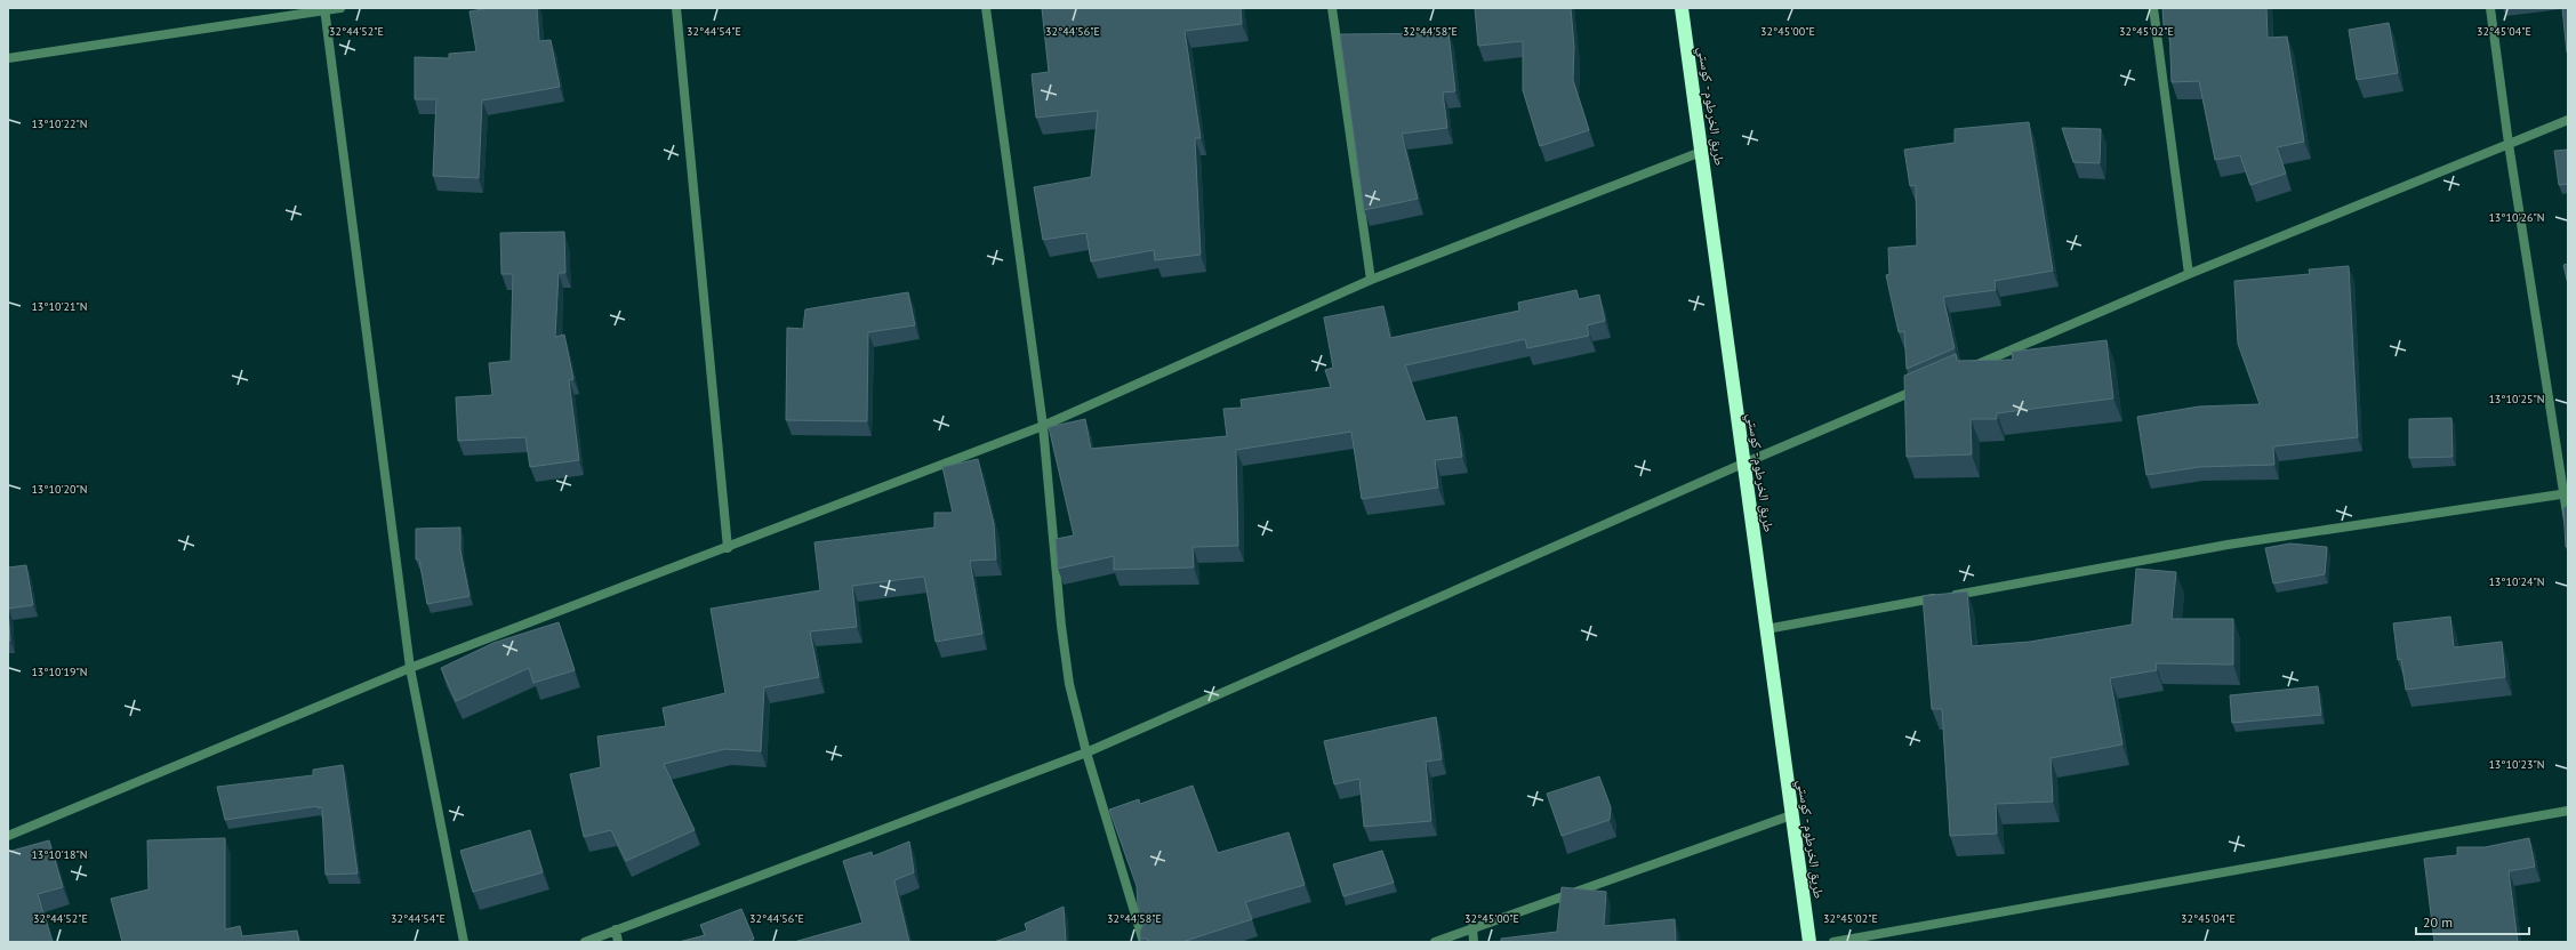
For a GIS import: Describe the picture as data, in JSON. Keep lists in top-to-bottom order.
{
  "streets": {
    "highway": ["طريق الخرطوم - كوستي"]
  },
  "scale_bar": "20 m",
  "coordinates": [
    "32°44'52\"E",
    "32°44'54\"E",
    "32°44'56\"E",
    "32°44'58\"E",
    "32°45'00\"E",
    "32°45'02\"E",
    "32°45'04\"E",
    "13°10'22\"N",
    "13°10'26\"N",
    "13°10'21\"N",
    "13°10'25\"N",
    "13°10'20\"N",
    "13°10'24\"N",
    "13°10'19\"N",
    "13°10'23\"N",
    "13°10'18\"N"
  ]
}
